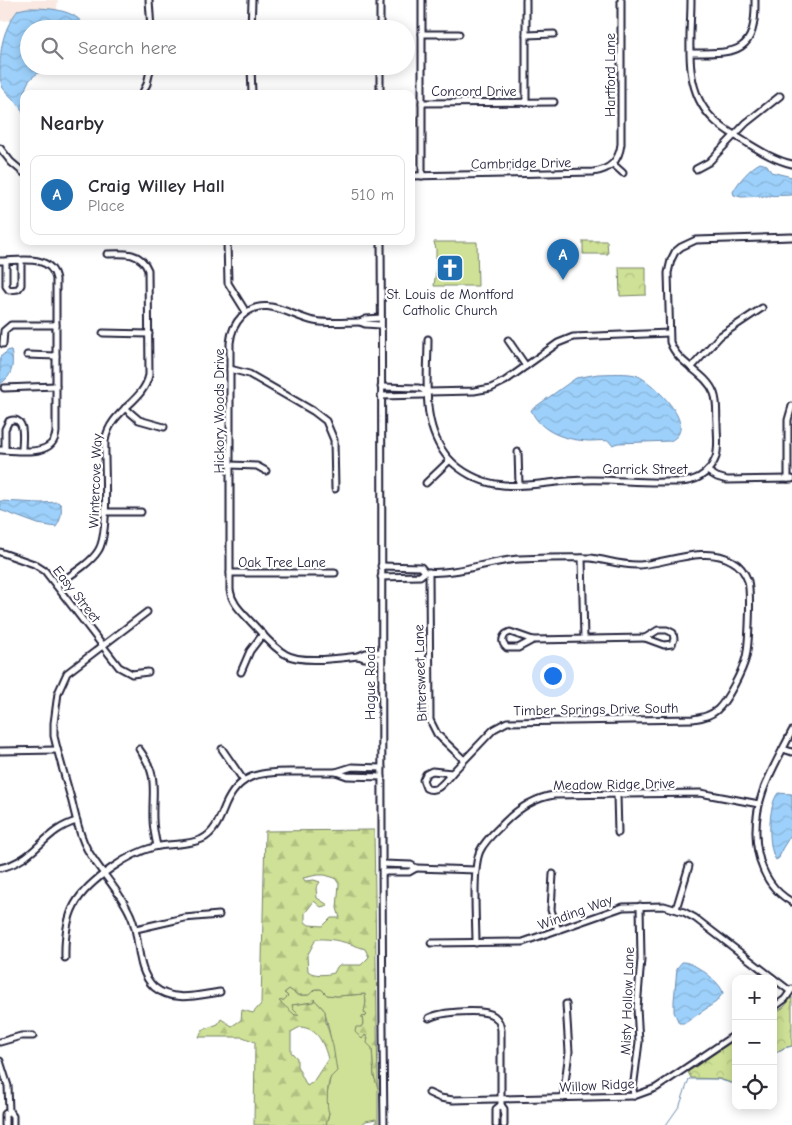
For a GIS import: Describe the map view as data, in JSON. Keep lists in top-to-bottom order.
{
  "streets": {
    "street": [
      "Hartford Lane",
      "Concord Drive",
      "Cambridge Drive",
      "Hickory Woods Drive",
      "Garrick Street",
      "Wintercove Way",
      "Oak Tree Lane",
      "Easy Street",
      "Bittersweet Lane",
      "Hague Road",
      "Timber Springs Drive South",
      "Meadow Ridge Drive",
      "Winding Way",
      "Misty Hollow Lane",
      "Willow Ridge"
    ]
  },
  "crossings": [
    ["Hartford Lane", "Cambridge Drive"],
    ["Hickory Woods Drive", "Oak Tree Lane"],
    ["Hickory Woods Drive", "Hague Road"],
    ["Wintercove Way", "Easy Street"],
    ["Bittersweet Lane", "Timber Springs Drive South"],
    ["Meadow Ridge Drive", "Winding Way"],
    ["Winding Way", "Misty Hollow Lane"],
    ["Misty Hollow Lane", "Willow Ridge"]
  ],
  "places": {
    "church": ["St. Louis de Montford Catholic Church"]
  },
  "page": {
    "search": "Search here",
    "heading": "Nearby",
    "list": [
      {
        "mark": "A",
        "name": "Craig Willey Hall",
        "note": "Place",
        "value": "510 m"
      }
    ],
    "pins": "A",
    "map_buttons": ["+", "−"]
  }
}
